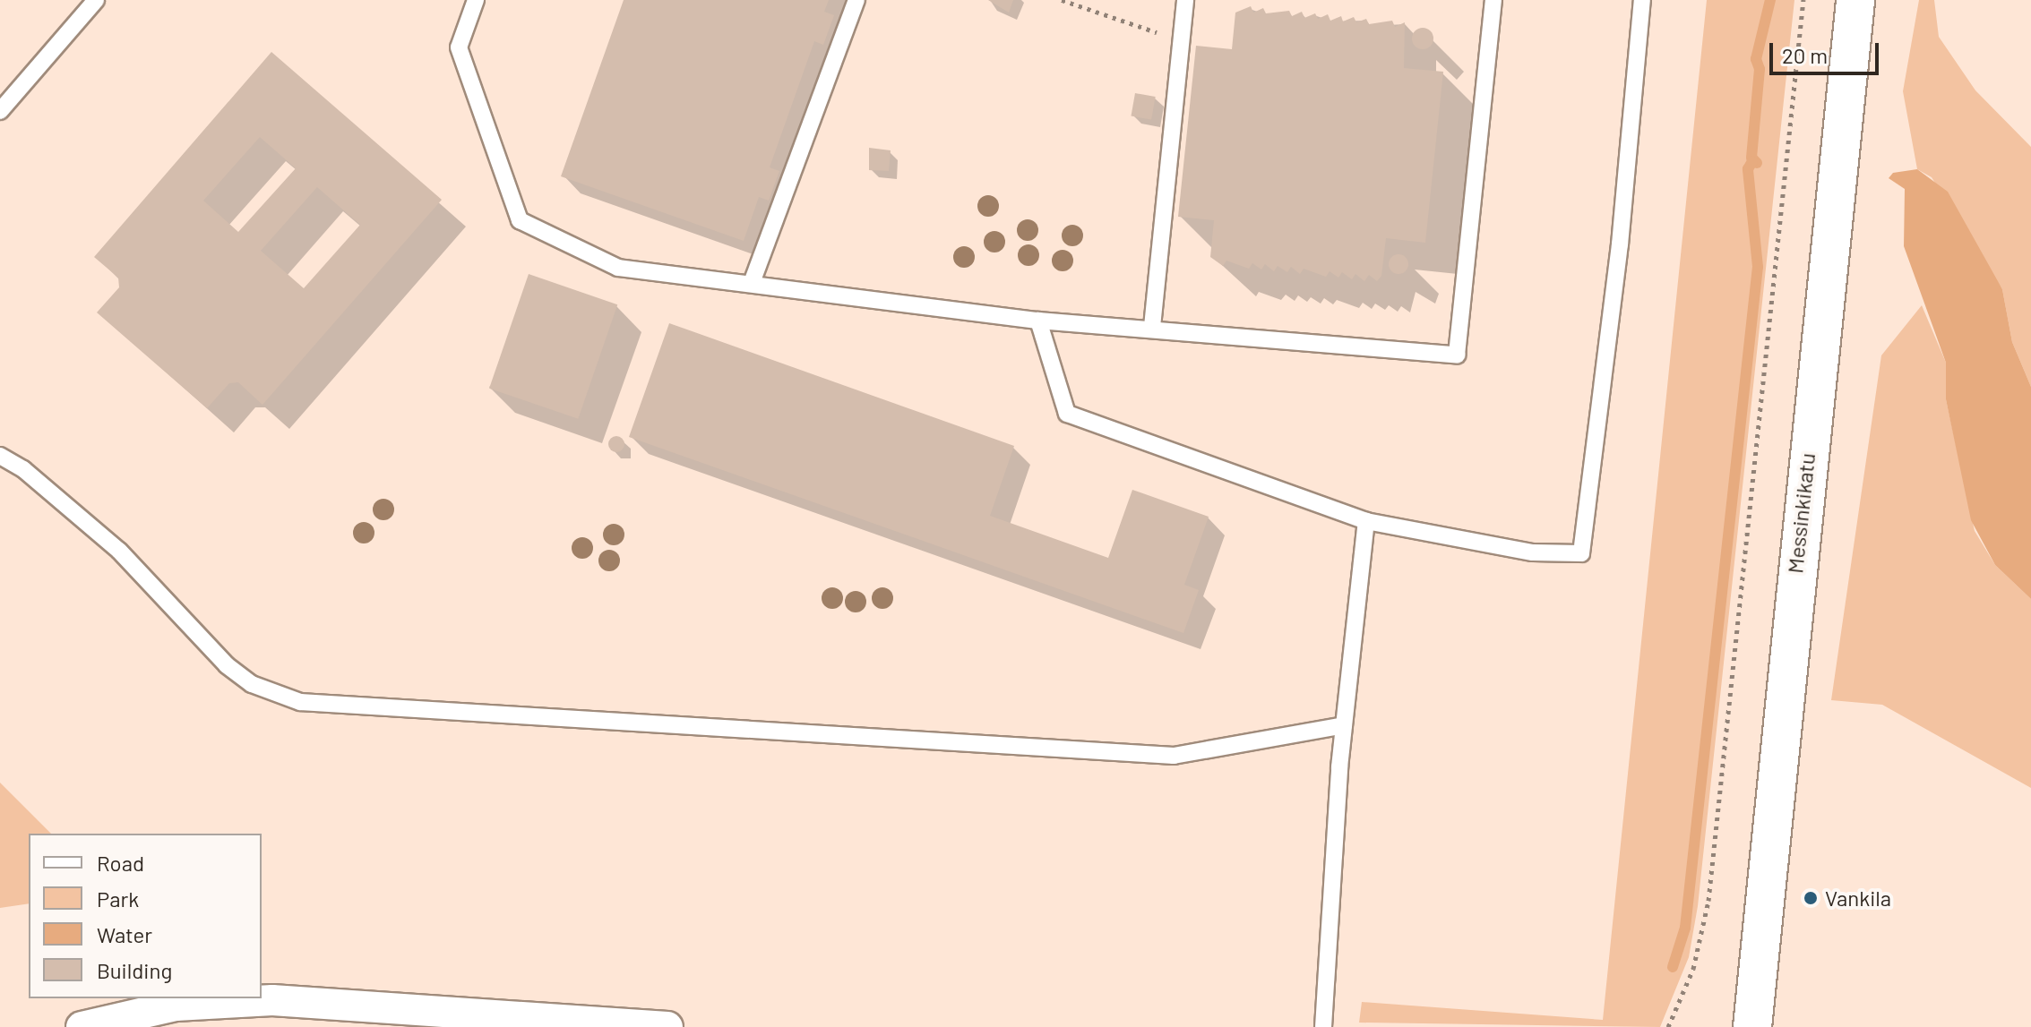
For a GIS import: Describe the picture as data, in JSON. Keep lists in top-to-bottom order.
{
  "streets": {
    "street": ["Messinkikatu"]
  },
  "places": ["Vankila"],
  "legend": [
    "Road",
    "Park",
    "Water",
    "Building"
  ],
  "scale_bar": "20 m"
}
